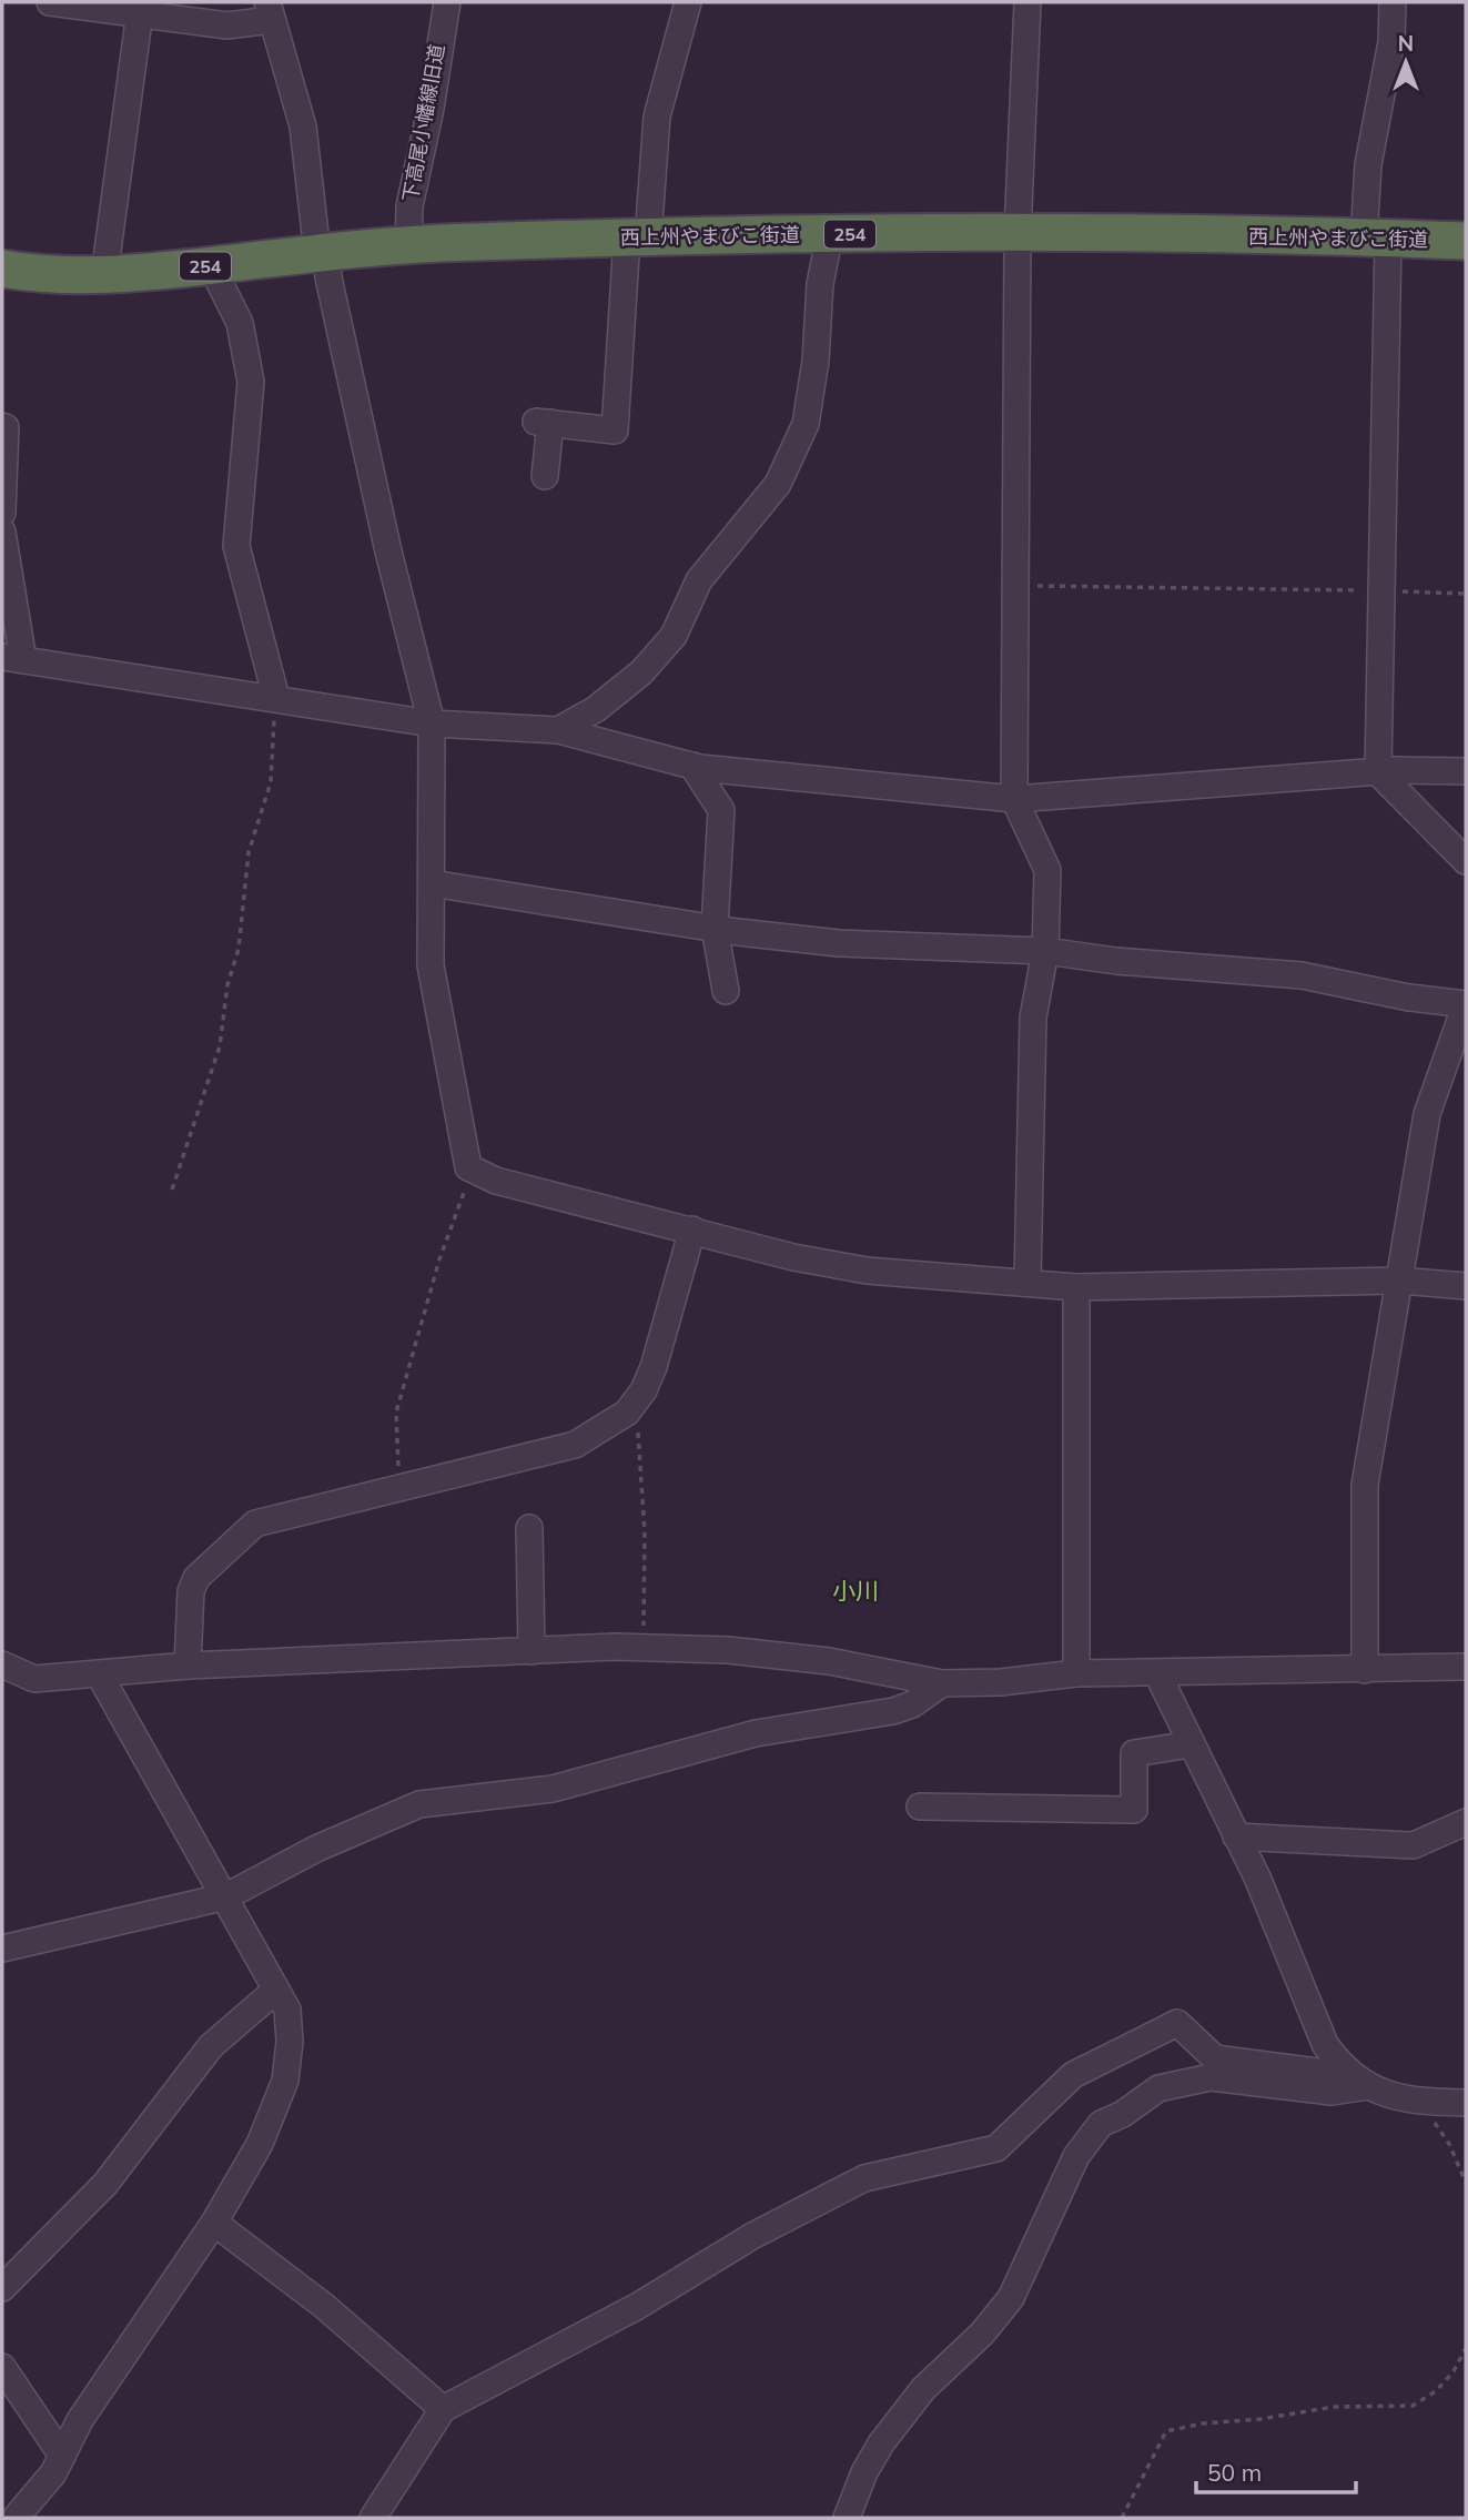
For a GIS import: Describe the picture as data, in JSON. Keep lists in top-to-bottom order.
{
  "streets": {
    "highway": ["254", "西上州やまびこ街道"],
    "street": ["下高尾小幡線旧道"]
  },
  "crossings": [
    ["下高尾小幡線旧道", "西上州やまびこ街道"]
  ],
  "districts": ["小川"],
  "scale_bar": "50 m",
  "north": "top"
}
